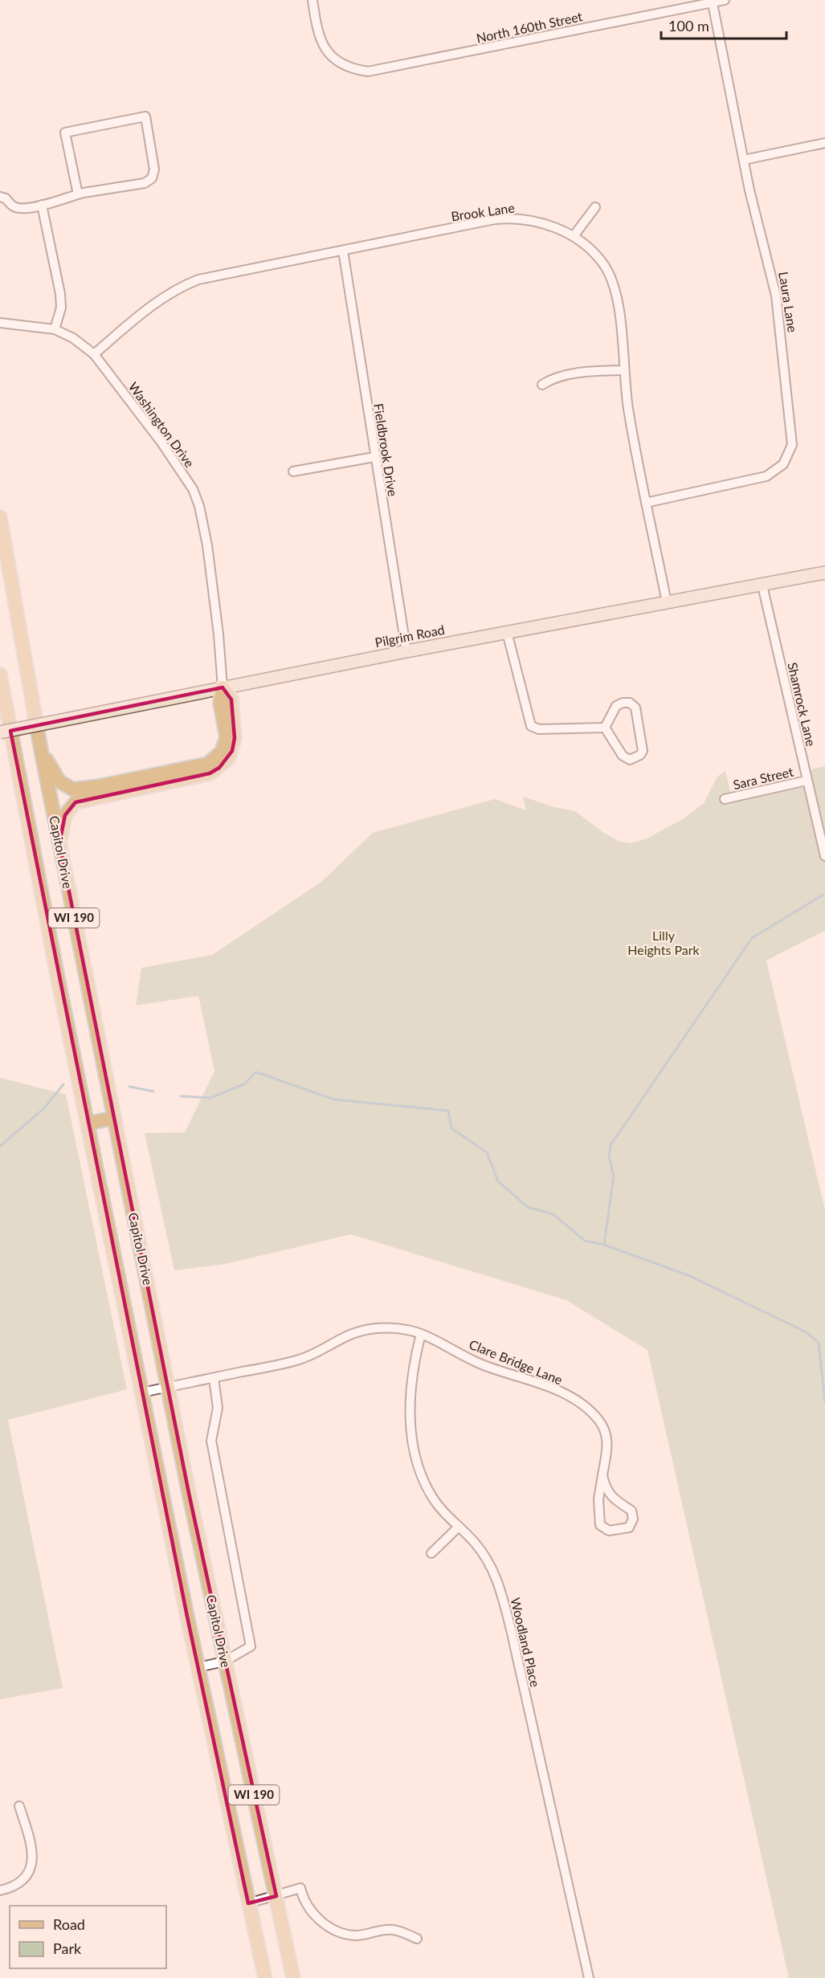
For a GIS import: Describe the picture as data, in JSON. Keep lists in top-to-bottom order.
{
  "streets": {
    "main road": ["Pilgrim Road", "Capitol Drive", "WI 190"],
    "street": [
      "North 160th Street",
      "Brook Lane",
      "Laura Lane",
      "Washington Drive",
      "Fieldbrook Drive",
      "Shamrock Lane",
      "Sara Street",
      "Clare Bridge Lane",
      "Woodland Place"
    ]
  },
  "crossings": [
    ["North 160th Street", "Laura Lane"],
    ["Brook Lane", "Laura Lane"],
    ["Brook Lane", "Washington Drive"],
    ["Brook Lane", "Fieldbrook Drive"],
    ["Brook Lane", "Pilgrim Road"],
    ["Washington Drive", "Pilgrim Road"],
    ["Fieldbrook Drive", "Pilgrim Road"],
    ["Pilgrim Road", "Shamrock Lane"],
    ["Shamrock Lane", "Sara Street"],
    ["Capitol Drive", "Clare Bridge Lane"],
    ["Clare Bridge Lane", "Woodland Place"]
  ],
  "parks": ["Lilly Heights Park"],
  "legend": ["Road", "Park"],
  "scale_bar": "100 m"
}
